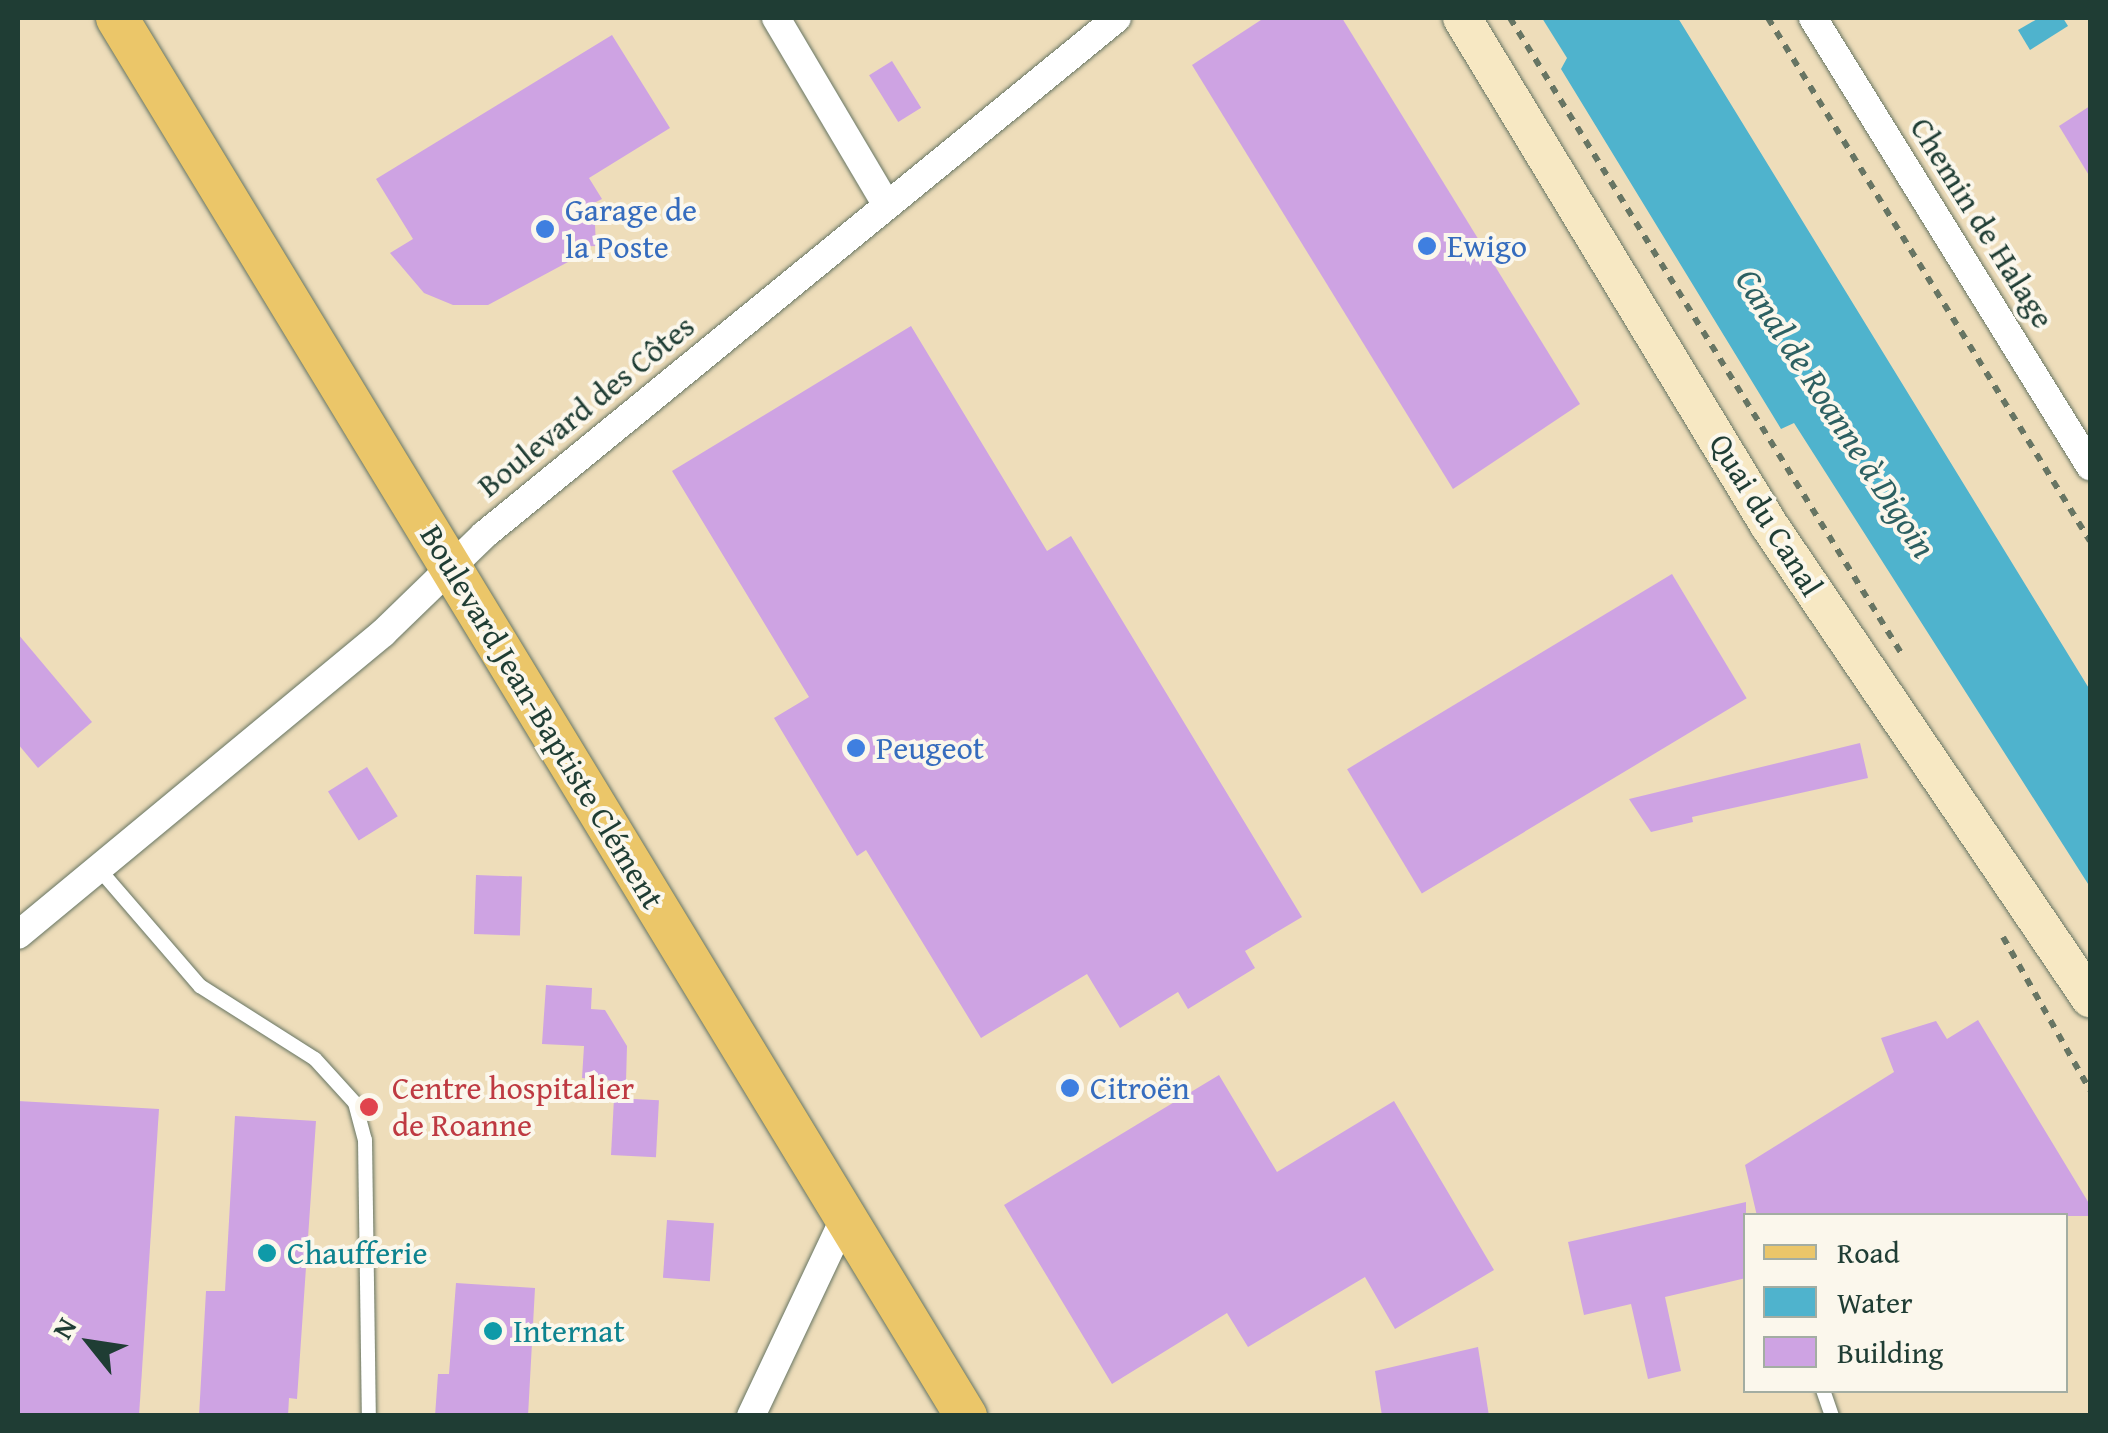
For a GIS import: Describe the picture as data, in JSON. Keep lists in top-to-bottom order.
{
  "streets": {
    "main road": ["Boulevard Jean-Baptiste Clément"],
    "street": ["Chemin de Halage", "Boulevard des Côtes", "Quai du Canal"]
  },
  "crossings": [
    ["Boulevard des Côtes", "Boulevard Jean-Baptiste Clément"]
  ],
  "water": ["Canal de Roanne à Digoin"],
  "places": [
    "Garage de la Poste",
    "Ewigo",
    "Peugeot",
    "Citroën",
    "Centre hospitalier de Roanne",
    "Chaufferie",
    "Internat"
  ],
  "legend": ["Road", "Water", "Building"],
  "north": "top left"
}
